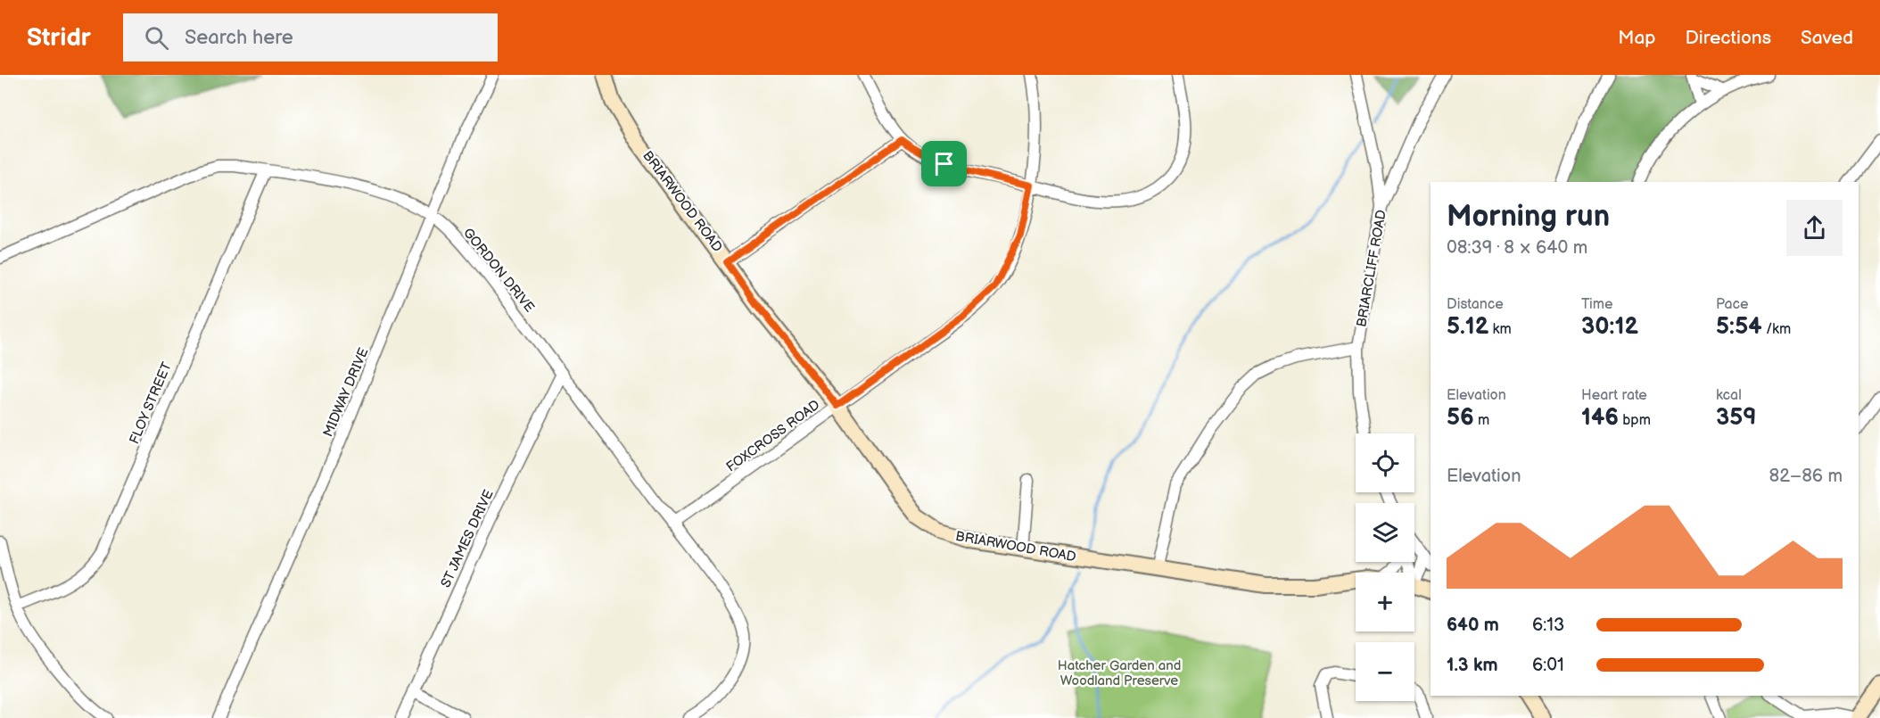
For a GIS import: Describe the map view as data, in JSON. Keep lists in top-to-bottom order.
{
  "streets": {
    "street": [
      "BRIARWOOD ROAD",
      "BRIARCLIFF ROAD",
      "GORDON DRIVE",
      "MIDWAY DRIVE",
      "FLOY STREET",
      "FOXCROSS ROAD",
      "ST JAMES DRIVE"
    ]
  },
  "crossings": [
    ["BRIARWOOD ROAD", "FOXCROSS ROAD"],
    ["GORDON DRIVE", "MIDWAY DRIVE"],
    ["GORDON DRIVE", "FLOY STREET"],
    ["GORDON DRIVE", "FOXCROSS ROAD"],
    ["GORDON DRIVE", "ST JAMES DRIVE"]
  ],
  "parks": ["Hatcher Garden and Woodland Preserve"],
  "page": {
    "header": "Stridr",
    "search": "Search here",
    "nav": ["Map", "Directions", "Saved"],
    "heading": ["Morning run", "08:39 · 8 × 640 m"],
    "stats": [
      ["Distance", "5.12 km"],
      ["Time", "30:12"],
      ["Pace", "5:54 /km"],
      ["Elevation", "56 m"],
      ["Heart rate", "146 bpm"],
      ["kcal", "359"]
    ],
    "map_buttons": ["+", "−"],
    "chart": ["Elevation", "82–86 m"],
    "list": [
      {
        "name": "640 m",
        "note": "6:13"
      },
      {
        "name": "1.3 km",
        "note": "6:01"
      }
    ]
  }
}
